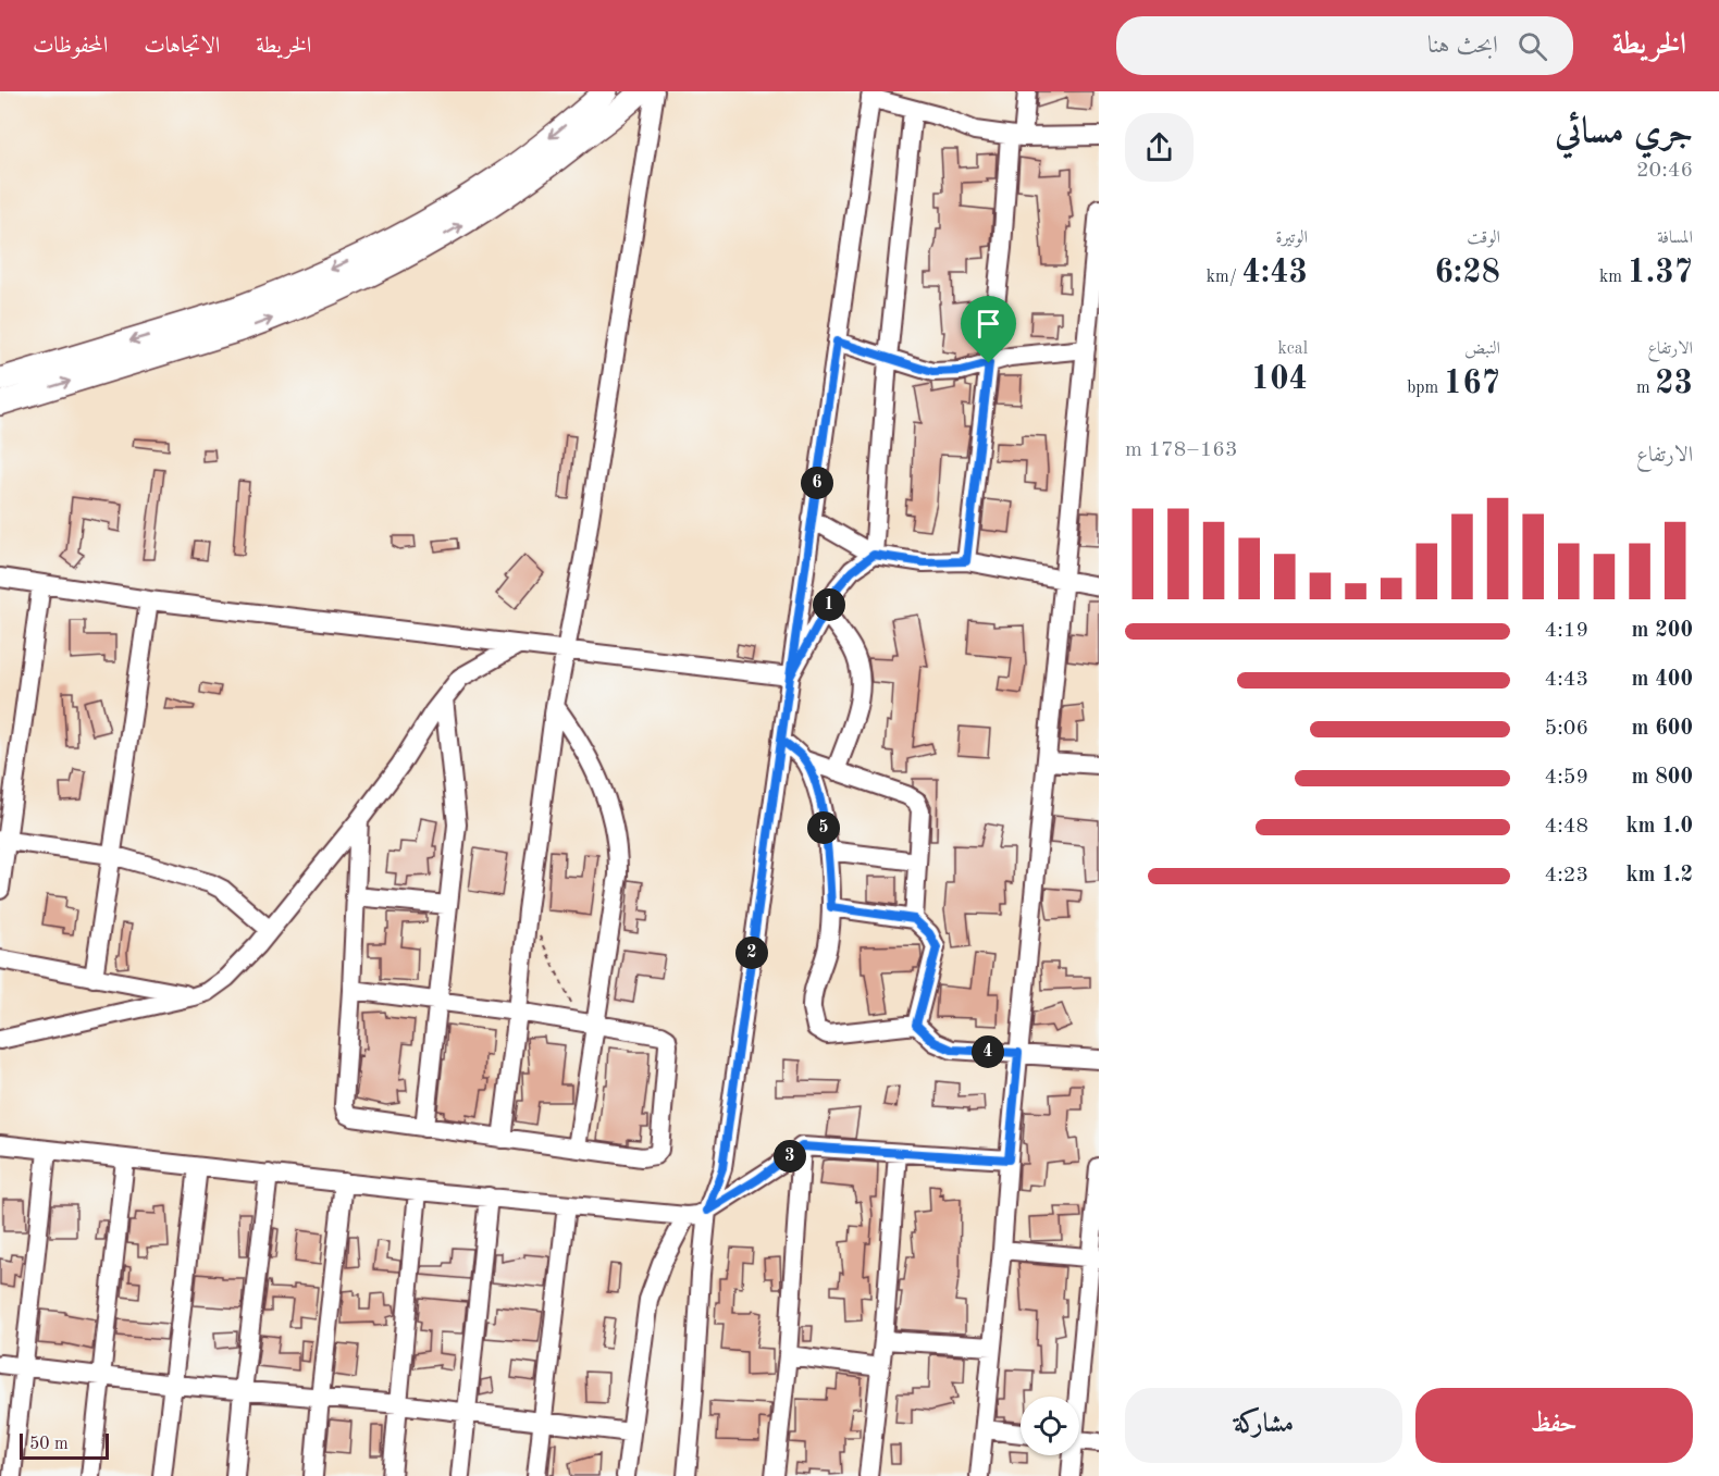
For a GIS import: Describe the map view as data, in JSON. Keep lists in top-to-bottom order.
{
  "scale_bar": "50 m",
  "page": {
    "header": "الخريطة",
    "search": "ابحث هنا",
    "nav": ["الخريطة", "الاتجاهات", "المحفوظات"],
    "heading": ["جري مسائي", "20:46"],
    "stats": [
      ["المسافة", "1.37 km"],
      ["الوقت", "6:28"],
      ["الوتيرة", "4:43 /km"],
      ["الارتفاع", "23 m"],
      ["النبض", "167 bpm"],
      ["kcal", "104"]
    ],
    "chart": ["الارتفاع", "163–178 m"],
    "pins": [
      "6",
      "1",
      "5",
      "2",
      "4",
      "3"
    ],
    "list": [
      {
        "name": "200 m",
        "note": "4:19"
      },
      {
        "name": "400 m",
        "note": "4:43"
      },
      {
        "name": "600 m",
        "note": "5:06"
      },
      {
        "name": "800 m",
        "note": "4:59"
      },
      {
        "name": "1.0 km",
        "note": "4:48"
      },
      {
        "name": "1.2 km",
        "note": "4:23"
      }
    ],
    "buttons": ["حفظ", "مشاركة"],
    "scale": "50 m"
  }
}
